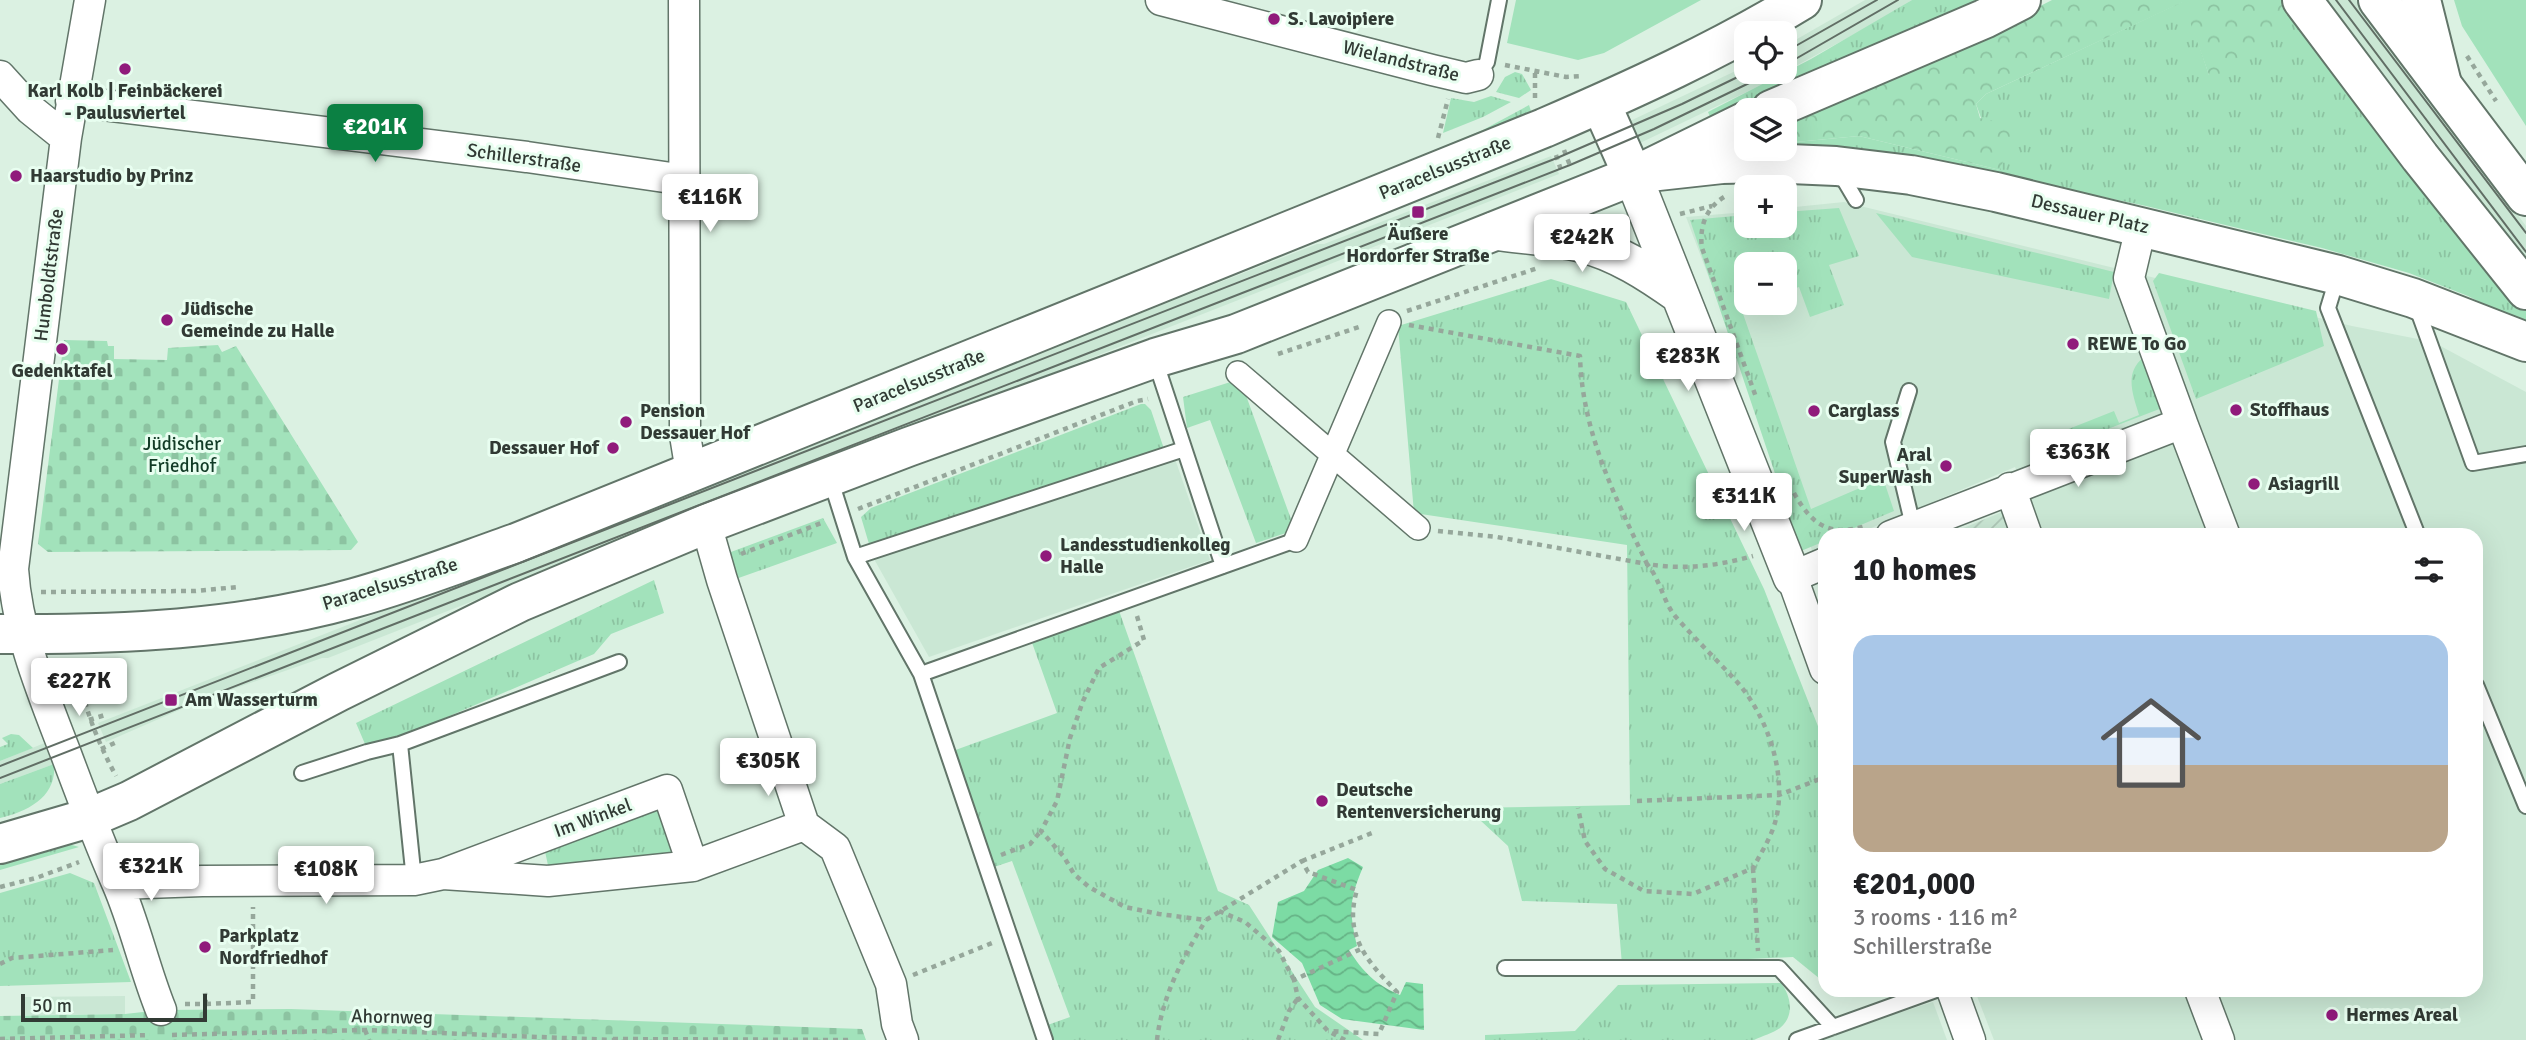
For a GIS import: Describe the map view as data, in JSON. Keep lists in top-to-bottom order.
{
  "streets": {
    "main road": ["Paracelsusstraße", "Dessauer Platz"],
    "street": [
      "Wielandstraße",
      "Schillerstraße",
      "Humboldtstraße",
      "Im Winkel"
    ],
    "path": ["Ahornweg"]
  },
  "crossings": [
    ["Schillerstraße", "Humboldtstraße"],
    ["Paracelsusstraße", "Humboldtstraße"]
  ],
  "parks": ["Jüdischer Friedhof"],
  "places": {
    "other": [
      "S. Lavoipiere",
      "Karl Kolb | Feinbäckerei - Paulusviertel",
      "Haarstudio by Prinz",
      "Jüdische Gemeinde zu Halle",
      "REWE To Go",
      "Gedenktafel",
      "Stoffhaus",
      "Carglass",
      "Pension Dessauer Hof",
      "Dessauer Hof",
      "Aral SuperWash",
      "Asiagrill",
      "Landesstudienkolleg Halle",
      "Deutsche Rentenversicherung",
      "Parkplatz Nordfriedhof",
      "Hermes Areal"
    ],
    "transit": ["Äußere Hordorfer Straße", "Am Wasserturm"]
  },
  "scale_bar": "50 m",
  "page": {
    "map_buttons": ["+", "−"],
    "price": [
      "€201K",
      "€116K",
      "€242K",
      "€283K",
      "€363K",
      "€311K",
      "€227K",
      "€305K",
      "€321K",
      "€108K"
    ],
    "heading": "10 homes",
    "list": [
      {
        "name": "€201,000",
        "note": "3 rooms · 116 m² · Schillerstraße"
      }
    ],
    "scale": "50 m"
  }
}
